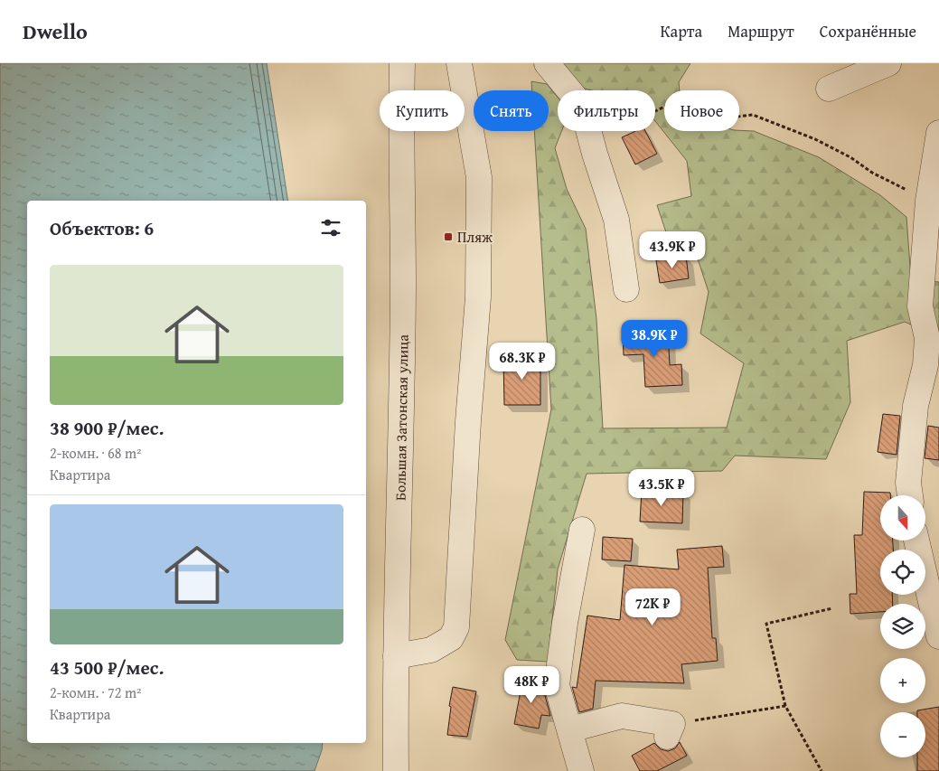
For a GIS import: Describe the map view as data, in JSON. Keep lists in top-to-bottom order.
{
  "streets": {
    "street": ["Большая Затонская улица"]
  },
  "places": {
    "transit": ["Пляж"]
  },
  "north": "bottom",
  "page": {
    "header": "Dwello",
    "nav": ["Карта", "Маршрут", "Сохранённые"],
    "chip": [
      "Купить",
      "Снять",
      "Фильтры",
      "Новое"
    ],
    "heading": "Объектов: 6",
    "price": [
      "43.9K ₽",
      "38.9K ₽",
      "68.3K ₽",
      "43.5K ₽",
      "72K ₽",
      "48K ₽"
    ],
    "list": [
      {
        "name": "38 900 ₽/мес.",
        "note": "2-комн. · 68 m² · Квартира"
      },
      {
        "name": "43 500 ₽/мес.",
        "note": "2-комн. · 72 m² · Квартира"
      }
    ],
    "map_buttons": ["+", "−"]
  }
}
